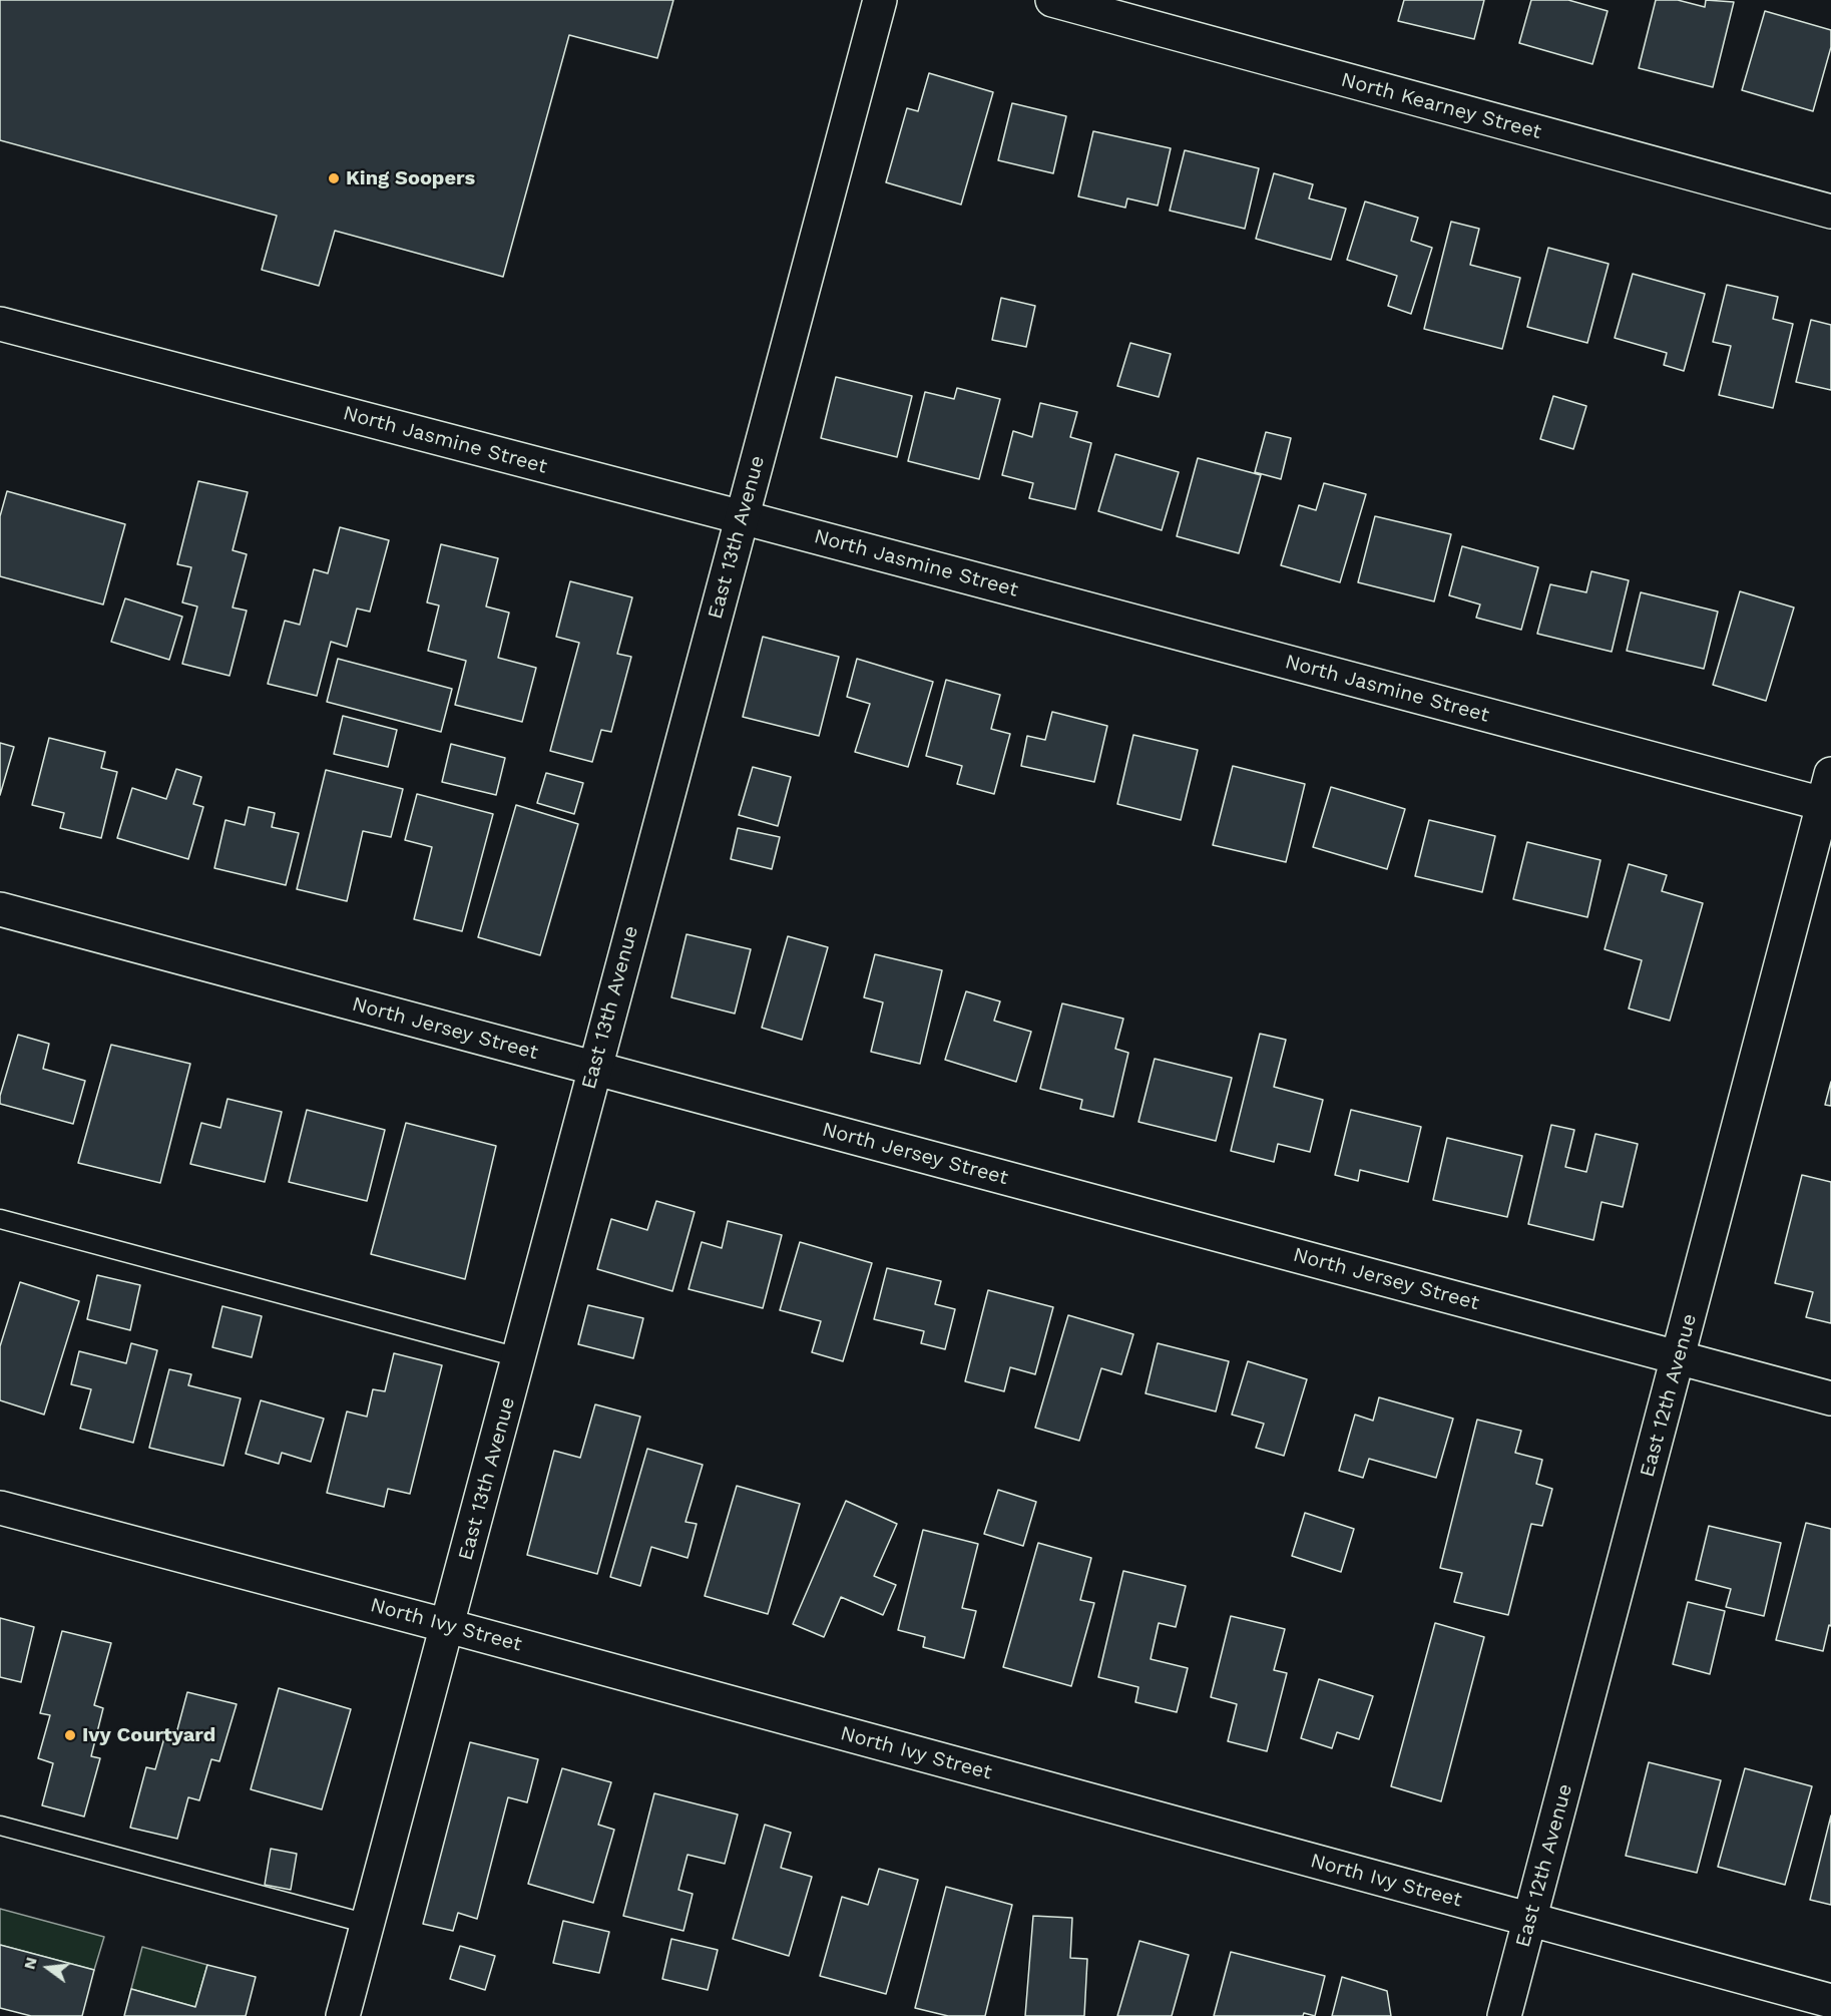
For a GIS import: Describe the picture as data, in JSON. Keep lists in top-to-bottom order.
{
  "streets": {
    "street": [
      "North Kearney Street",
      "North Jasmine Street",
      "East 13th Avenue",
      "North Jersey Street",
      "East 12th Avenue",
      "North Ivy Street"
    ]
  },
  "crossings": [
    ["North Jasmine Street", "East 13th Avenue"],
    ["North Jasmine Street", "East 12th Avenue"],
    ["East 13th Avenue", "North Jersey Street"],
    ["East 13th Avenue", "North Ivy Street"],
    ["North Jersey Street", "East 12th Avenue"],
    ["East 12th Avenue", "North Ivy Street"]
  ],
  "places": ["King Soopers", "Ivy Courtyard"],
  "north": "left"
}
